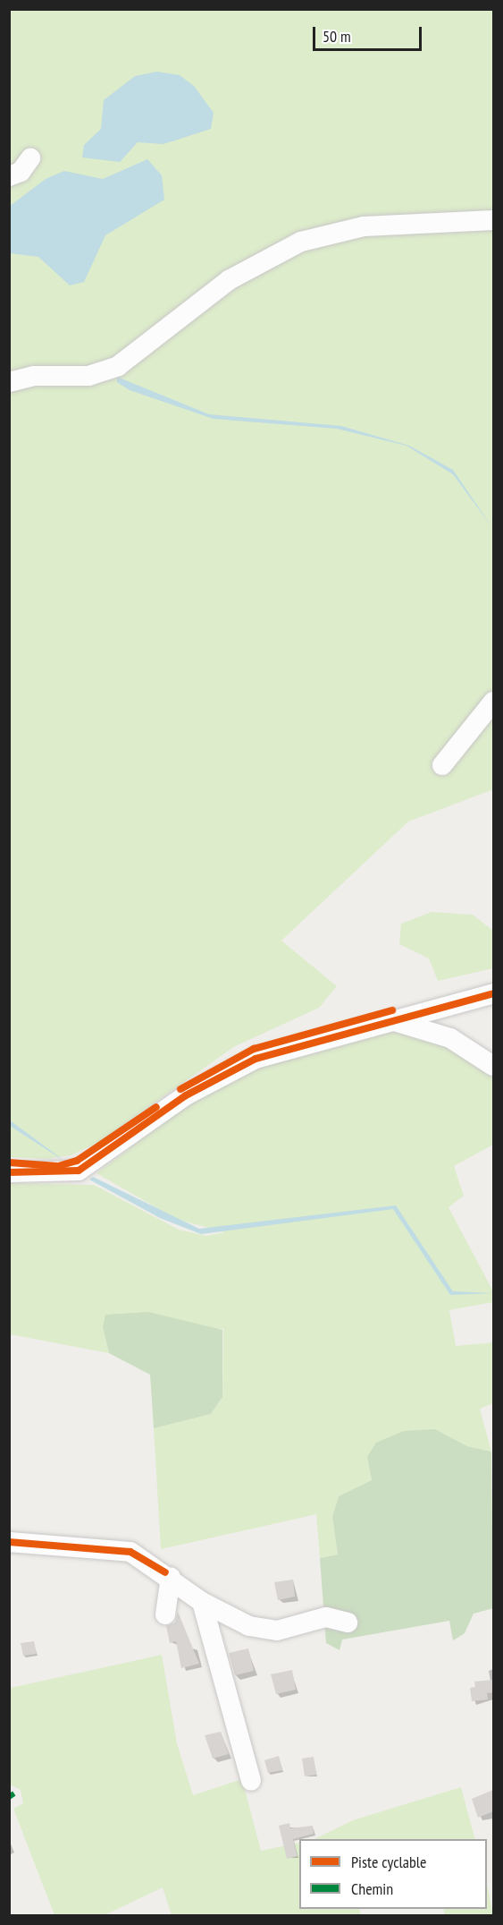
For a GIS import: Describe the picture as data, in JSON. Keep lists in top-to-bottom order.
{
  "legend": ["Piste cyclable", "Chemin"],
  "scale_bar": "50 m"
}
